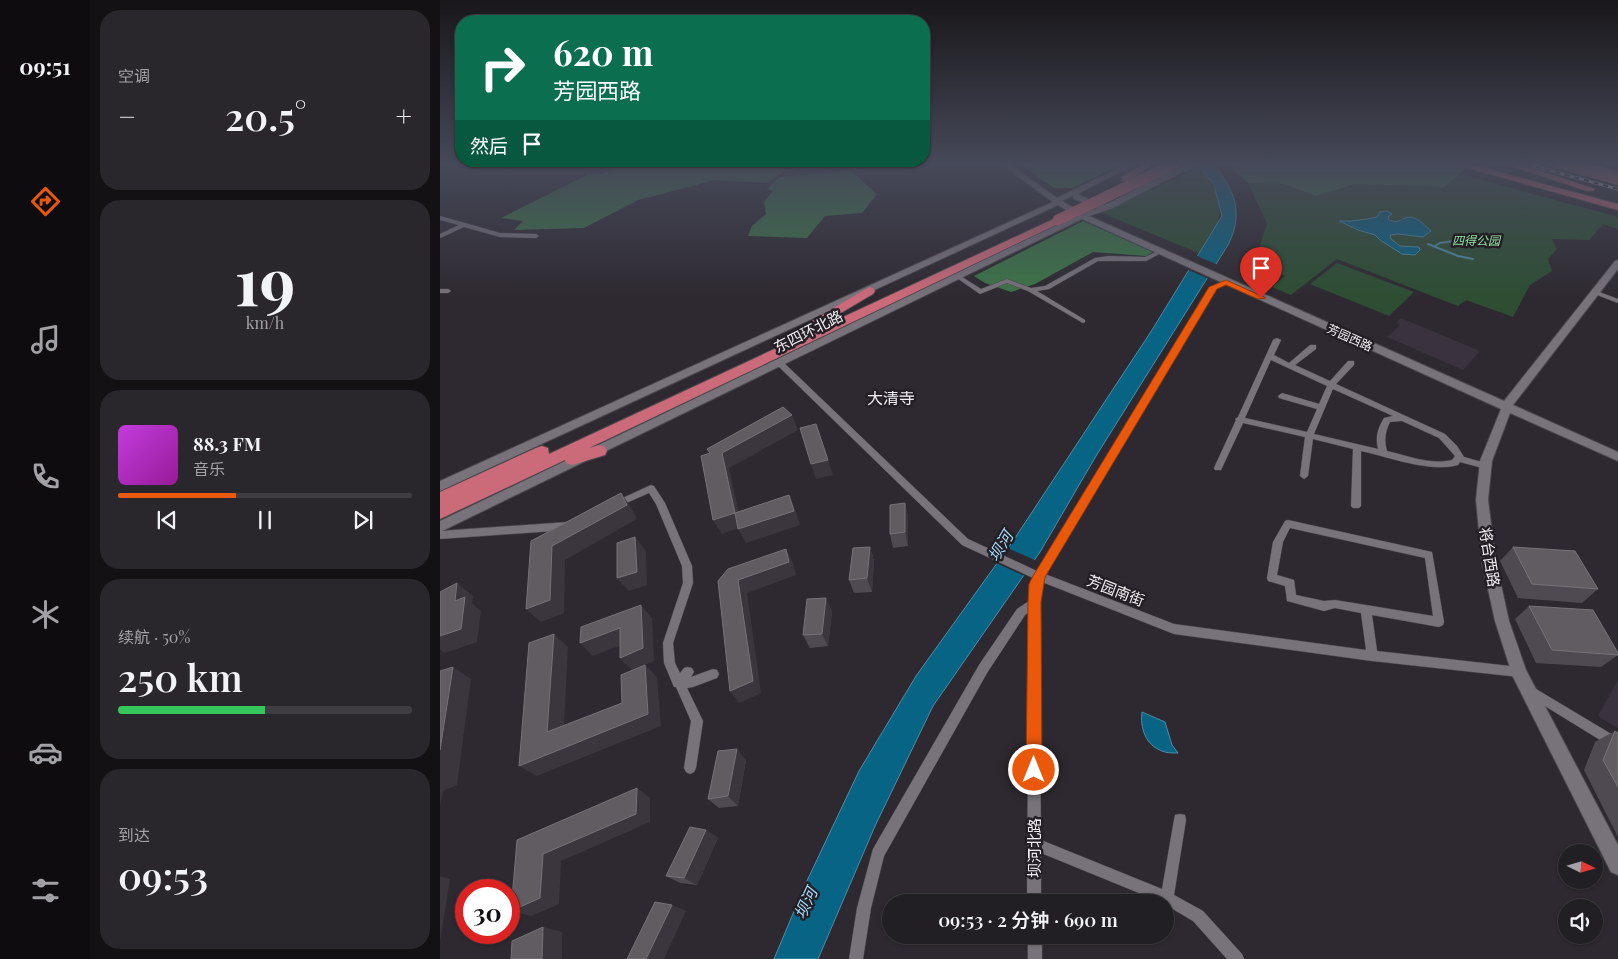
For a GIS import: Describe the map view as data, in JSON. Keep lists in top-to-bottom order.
{
  "streets": {
    "highway": ["东四环北路"],
    "street": [
      "芳园西路",
      "将台西路",
      "芳园南街",
      "坝河北路"
    ]
  },
  "crossings": [
    ["东四环北路", "芳园西路"],
    ["东四环北路", "芳园南街"],
    ["芳园西路", "将台西路"],
    ["芳园西路", "坝河北路"],
    ["将台西路", "芳园南街"],
    ["芳园南街", "坝河北路"]
  ],
  "districts": ["大清寺"],
  "water": ["坝河"],
  "parks": ["四得公园"],
  "north": "right",
  "page": {
    "tabs": "09:51",
    "tile": [
      "空调",
      ["19", "km/h"],
      ["续航 · 50%", "250 km"],
      ["到达", "09:53"]
    ],
    "turn": ["620 m", "芳园西路"],
    "heat": ["−", "20.5°", "+"],
    "then": "然后",
    "song": ["88.3 FM", "音乐"],
    "limit": "30",
    "trip": "09:53 · 2 分钟 · 690 m"
  }
}
